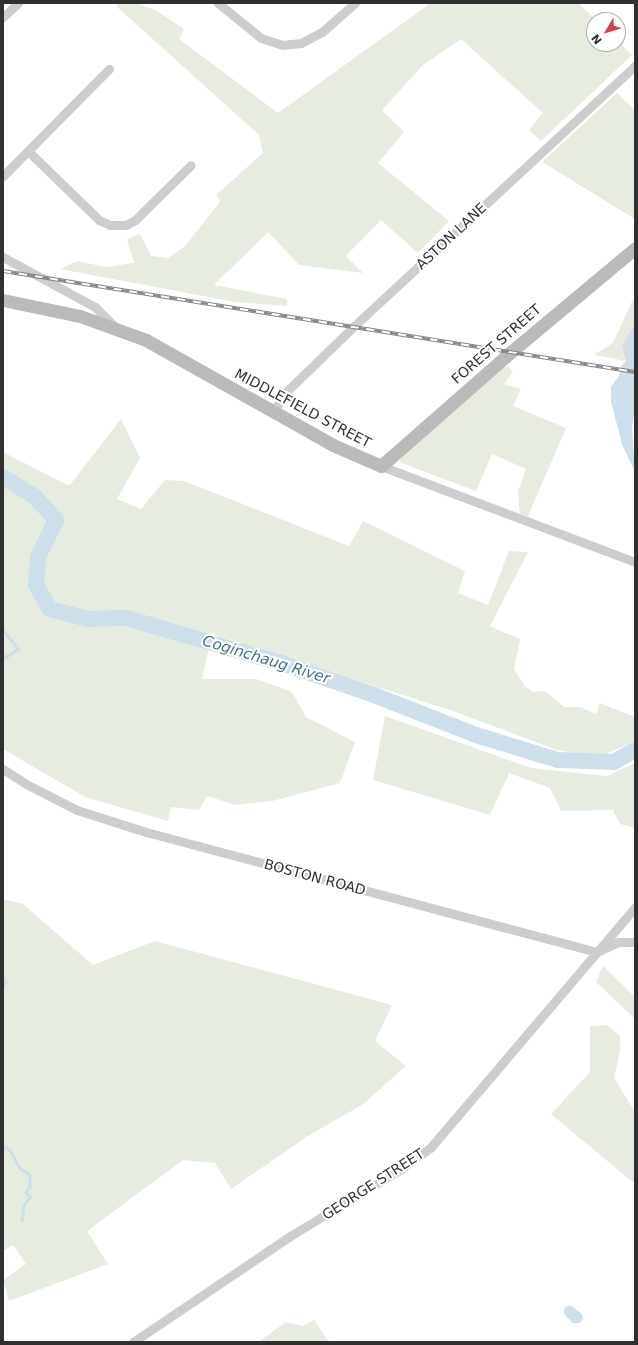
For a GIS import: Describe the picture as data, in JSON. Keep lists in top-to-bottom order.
{
  "streets": {
    "main road": ["FOREST STREET", "MIDDLEFIELD STREET"],
    "street": ["ASTON LANE", "BOSTON ROAD", "GEORGE STREET"]
  },
  "crossings": [
    ["ASTON LANE", "MIDDLEFIELD STREET"],
    ["FOREST STREET", "MIDDLEFIELD STREET"],
    ["BOSTON ROAD", "GEORGE STREET"]
  ],
  "water": ["Coginchaug River"],
  "north": "bottom left"
}
